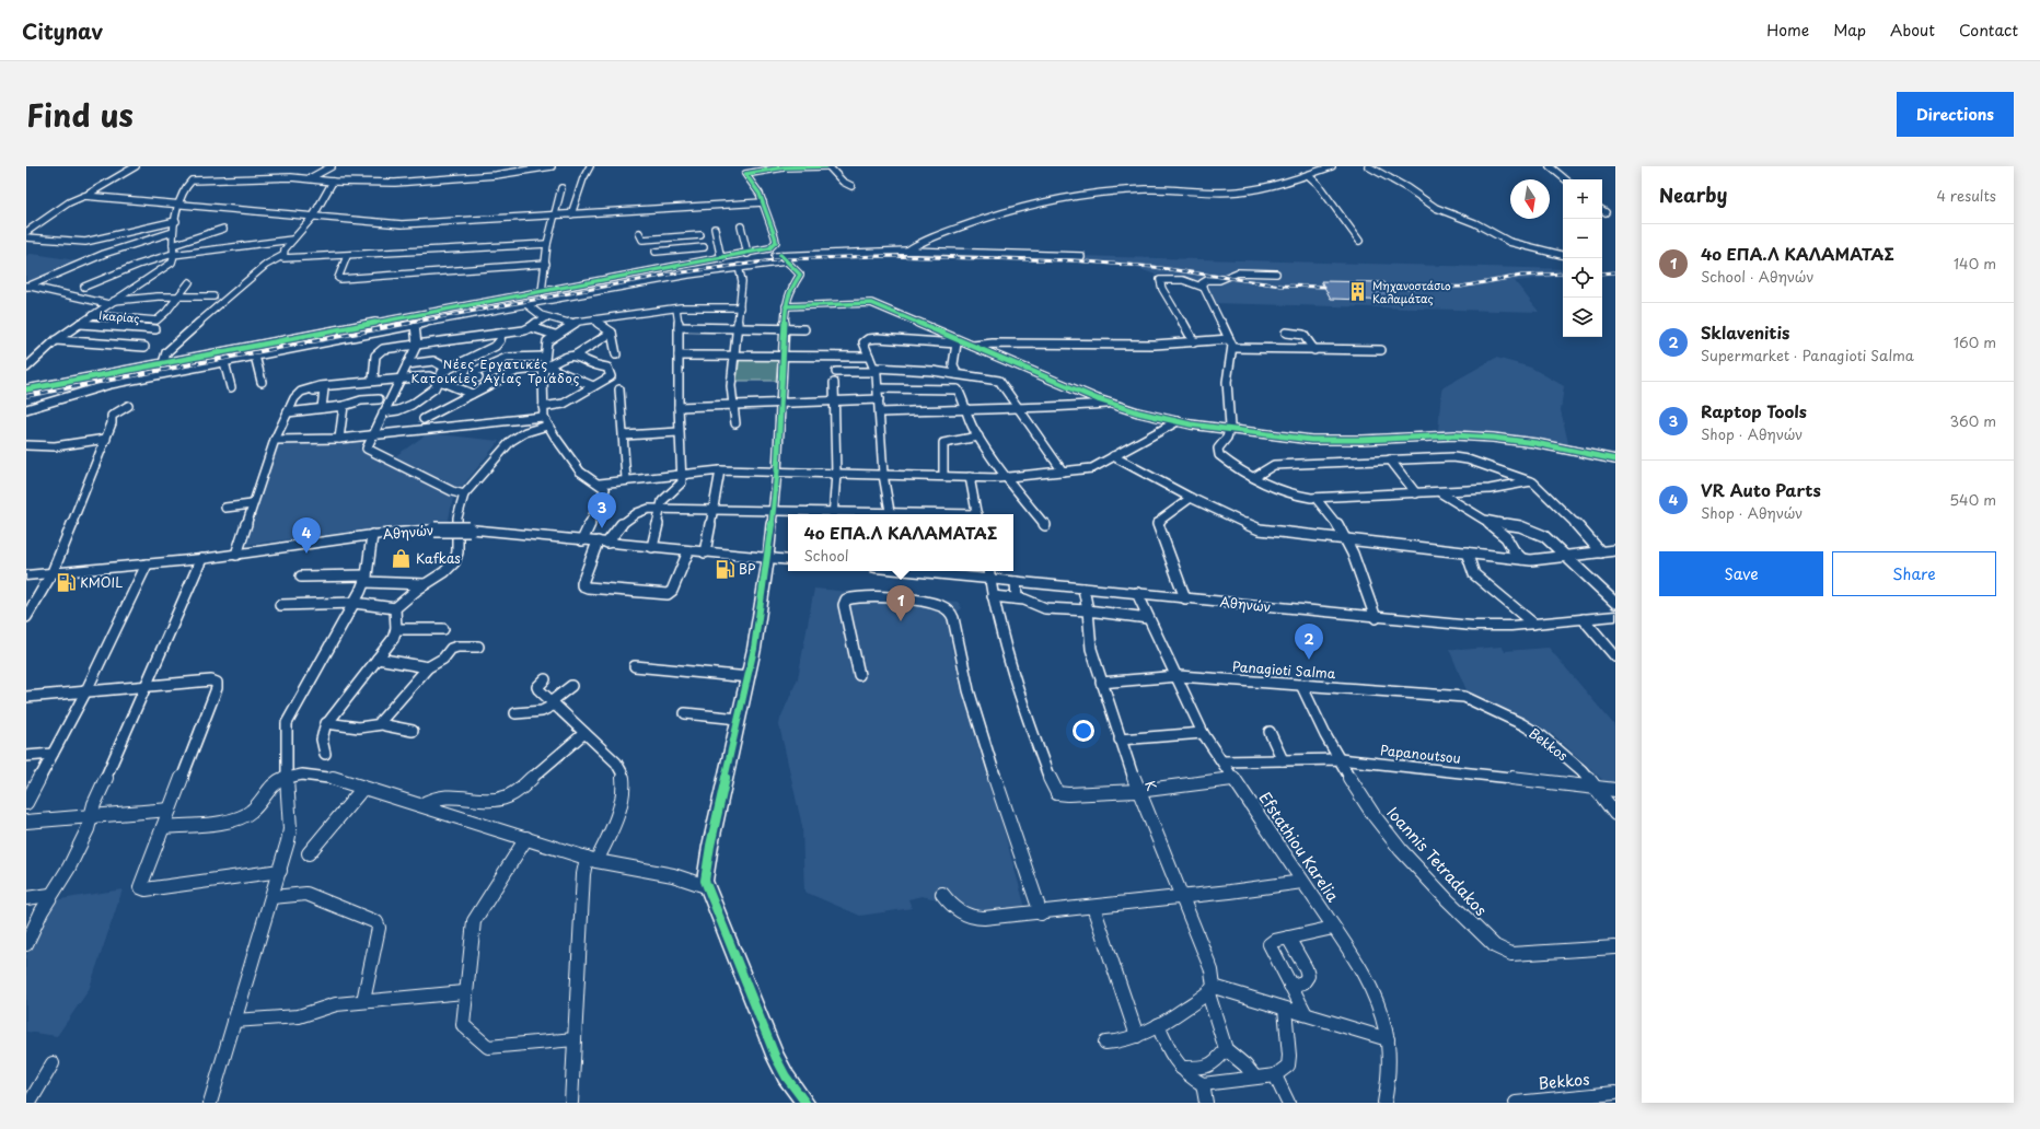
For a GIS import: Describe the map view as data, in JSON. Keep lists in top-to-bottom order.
{
  "streets": {
    "main road": ["Αθηνών"],
    "street": [
      "Ικαρίας",
      "Panagioti Salma",
      "Bekkos",
      "Papanoutsou",
      "Κ",
      "Efstathiou Karelia",
      "Ioannis Tetradakos"
    ]
  },
  "crossings": [
    ["Αθηνών", "Κ"],
    ["Αθηνών", "Efstathiou Karelia"],
    ["Panagioti Salma", "Bekkos"],
    ["Panagioti Salma", "Κ"],
    ["Panagioti Salma", "Efstathiou Karelia"],
    ["Panagioti Salma", "Ioannis Tetradakos"],
    ["Bekkos", "Papanoutsou"],
    ["Papanoutsou", "Efstathiou Karelia"],
    ["Papanoutsou", "Ioannis Tetradakos"]
  ],
  "districts": ["Νέες Εργατικές Κατοικίες Αγίας Τριάδος"],
  "places": {
    "building": ["Μηχανοστάσιο Καλαμάτας"],
    "shop": ["Kafkas"],
    "fuel station": ["BP", "KMOIL"]
  },
  "north": "bottom",
  "page": {
    "header": "Citynav",
    "nav": [
      "Home",
      "Map",
      "About",
      "Contact"
    ],
    "title": "Find us",
    "buttons": [
      "Directions",
      ["Save", "Share"]
    ],
    "heading": ["Nearby", "4 results"],
    "map_buttons": ["+", "−"],
    "list": [
      {
        "mark": "1",
        "name": "4ο ΕΠΑ.Λ ΚΑΛΑΜΑΤΑΣ",
        "note": "School · Αθηνών",
        "value": "140 m"
      },
      {
        "mark": "2",
        "name": "Sklavenitis",
        "note": "Supermarket · Panagioti Salma",
        "value": "160 m"
      },
      {
        "mark": "3",
        "name": "Raptop Tools",
        "note": "Shop · Αθηνών",
        "value": "360 m"
      },
      {
        "mark": "4",
        "name": "VR Auto Parts",
        "note": "Shop · Αθηνών",
        "value": "540 m"
      }
    ],
    "pins": [
      "3",
      "4",
      "1",
      "2"
    ],
    "popup": ["4ο ΕΠΑ.Λ ΚΑΛΑΜΑΤΑΣ", "School"]
  }
}
